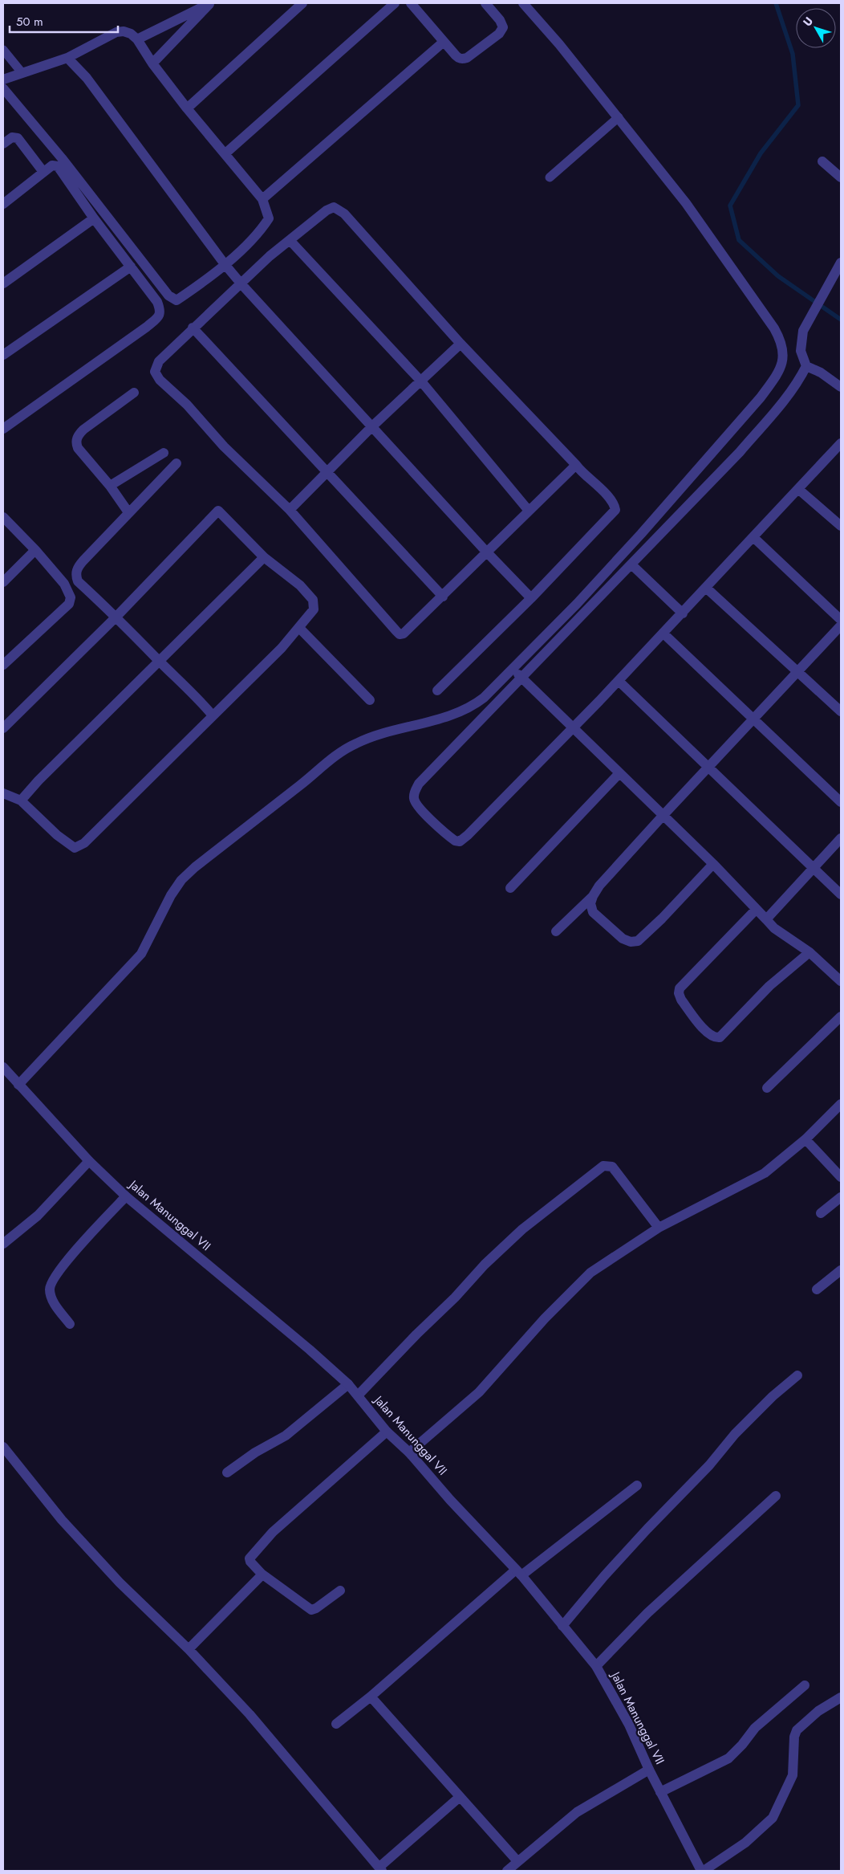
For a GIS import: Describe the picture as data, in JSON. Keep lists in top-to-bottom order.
{
  "streets": {
    "street": ["Jalan Manunggal VII"]
  },
  "scale_bar": "50 m",
  "north": "top left"
}
